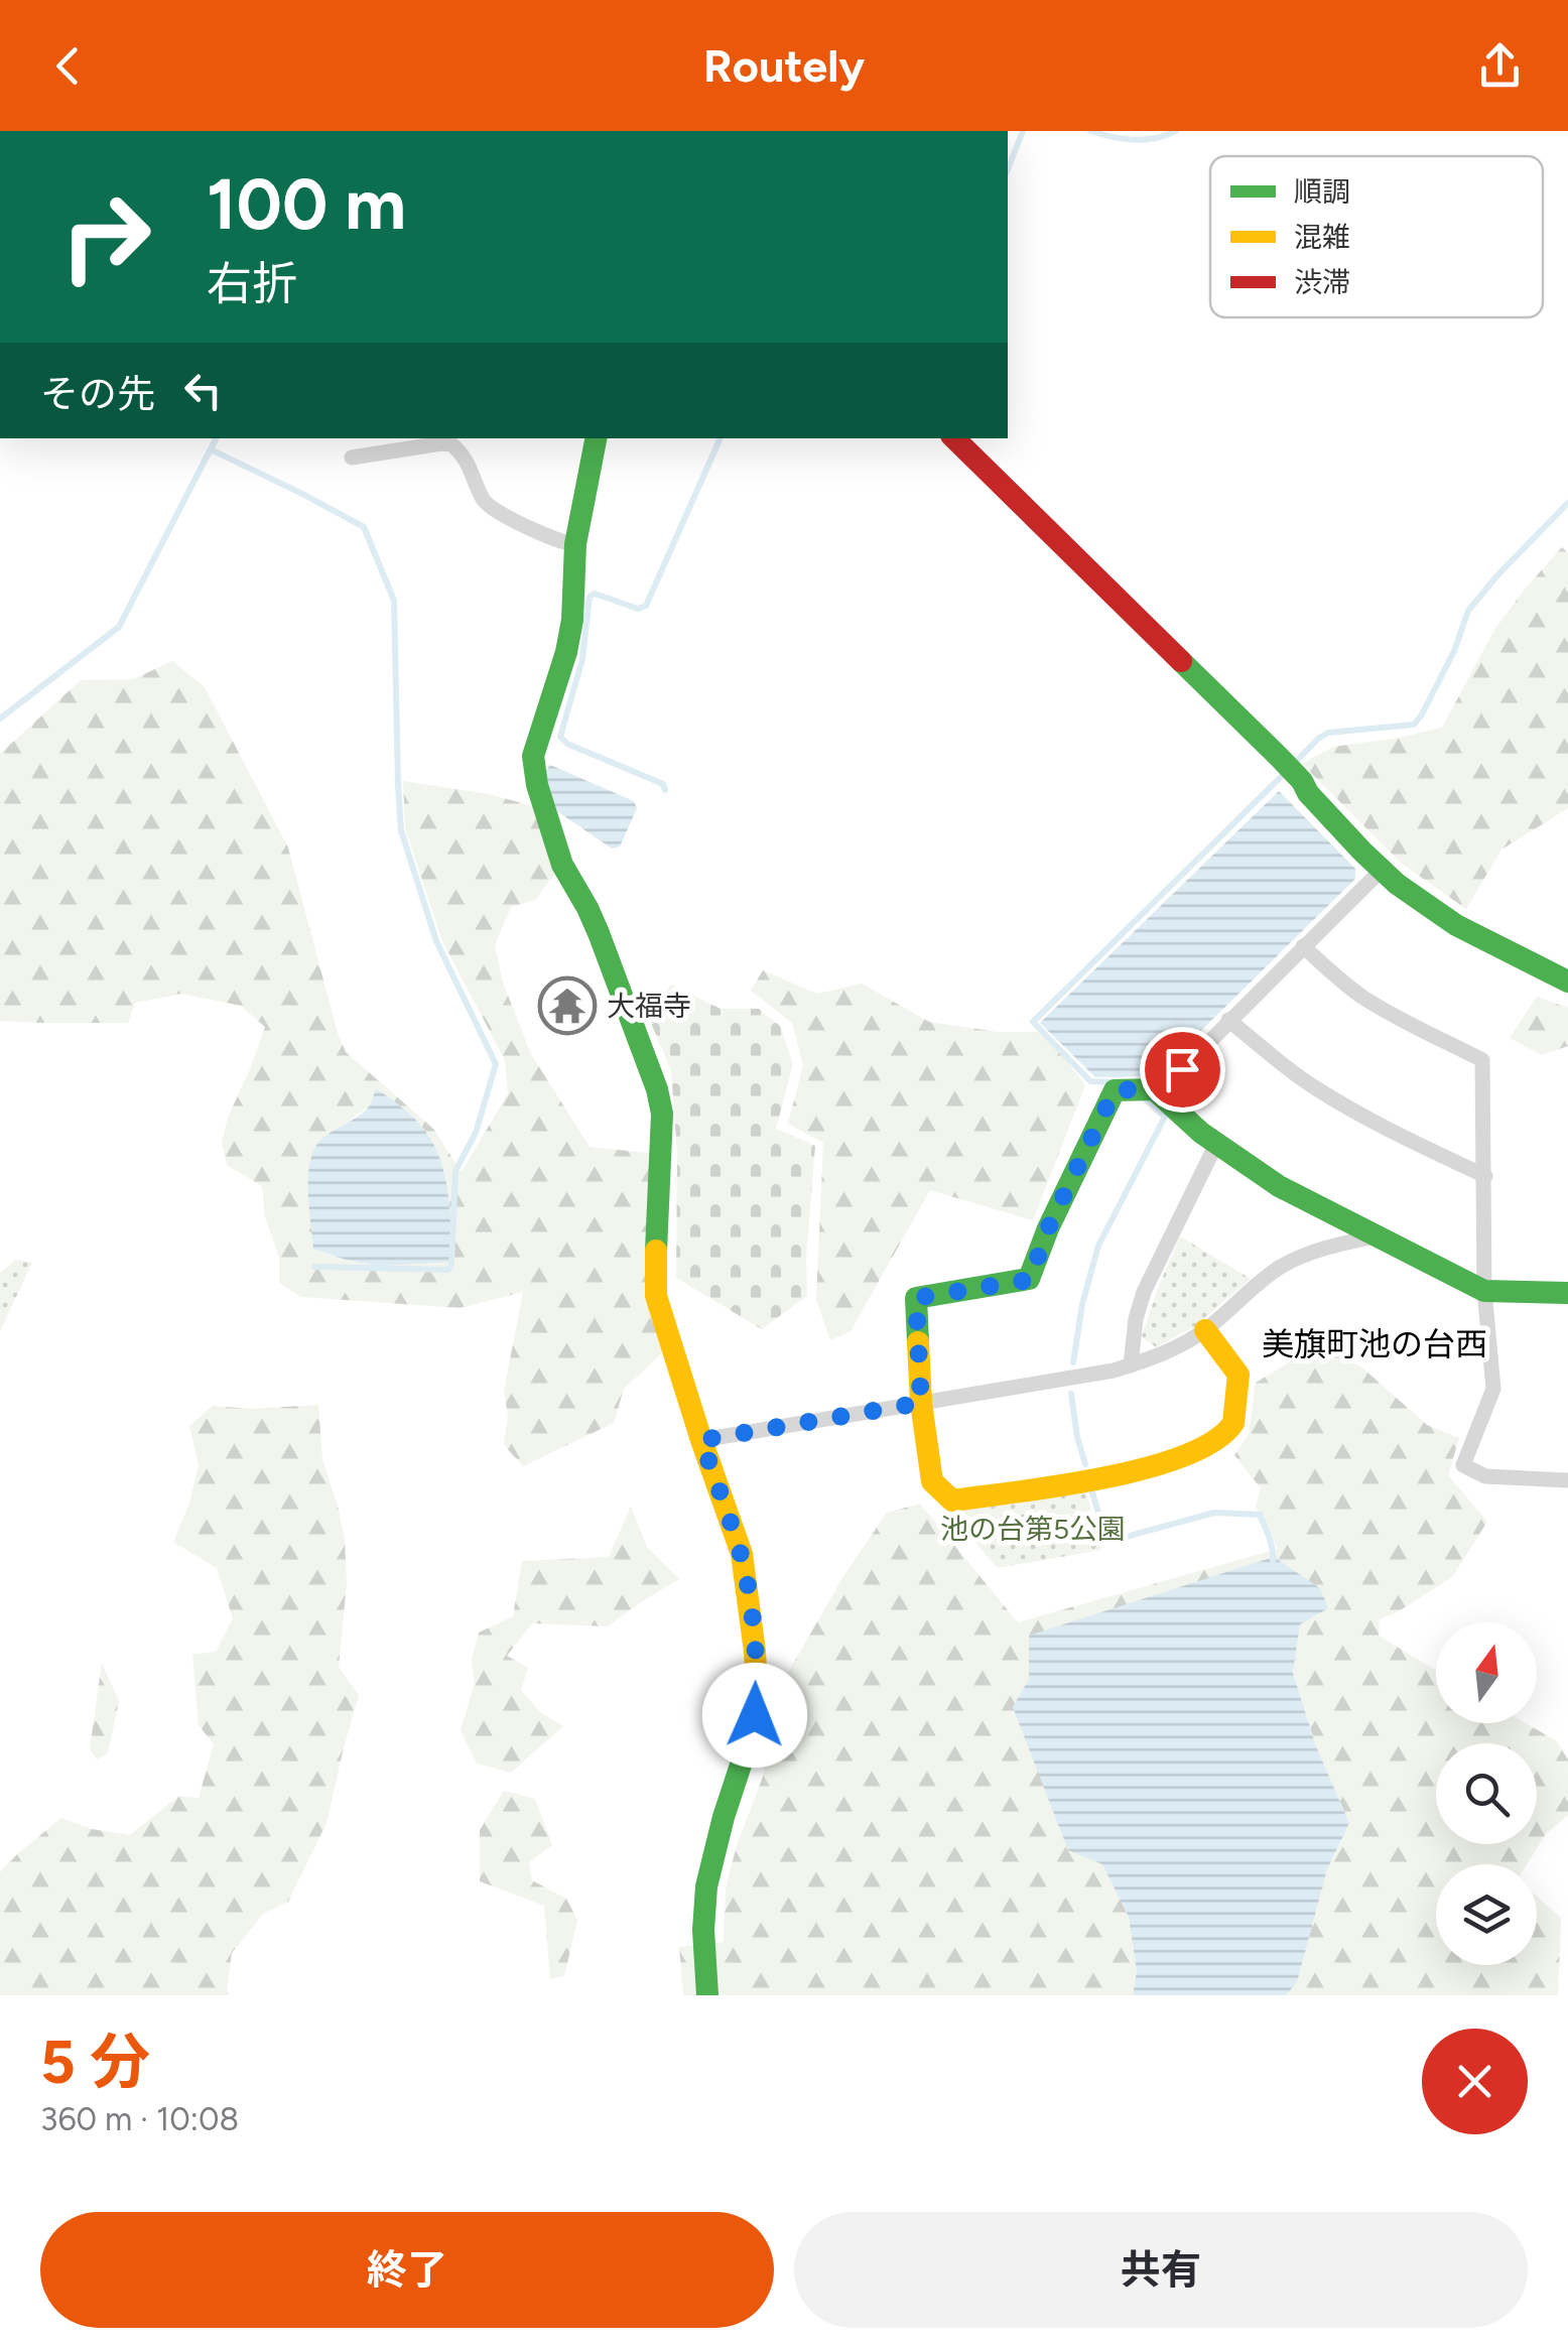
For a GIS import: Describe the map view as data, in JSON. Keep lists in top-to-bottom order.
{
  "districts": ["美旗町池の台西"],
  "parks": ["池の台第5公園"],
  "places": {
    "temple": ["大福寺"]
  },
  "legend": ["順調", "混雑", "渋滞"],
  "north": "top",
  "page": {
    "header": "Routely",
    "turn": ["100 m", "右折"],
    "then": "その先",
    "heading": ["5 分", "360 m · 10:08"],
    "buttons": ["終了", "共有"]
  }
}
